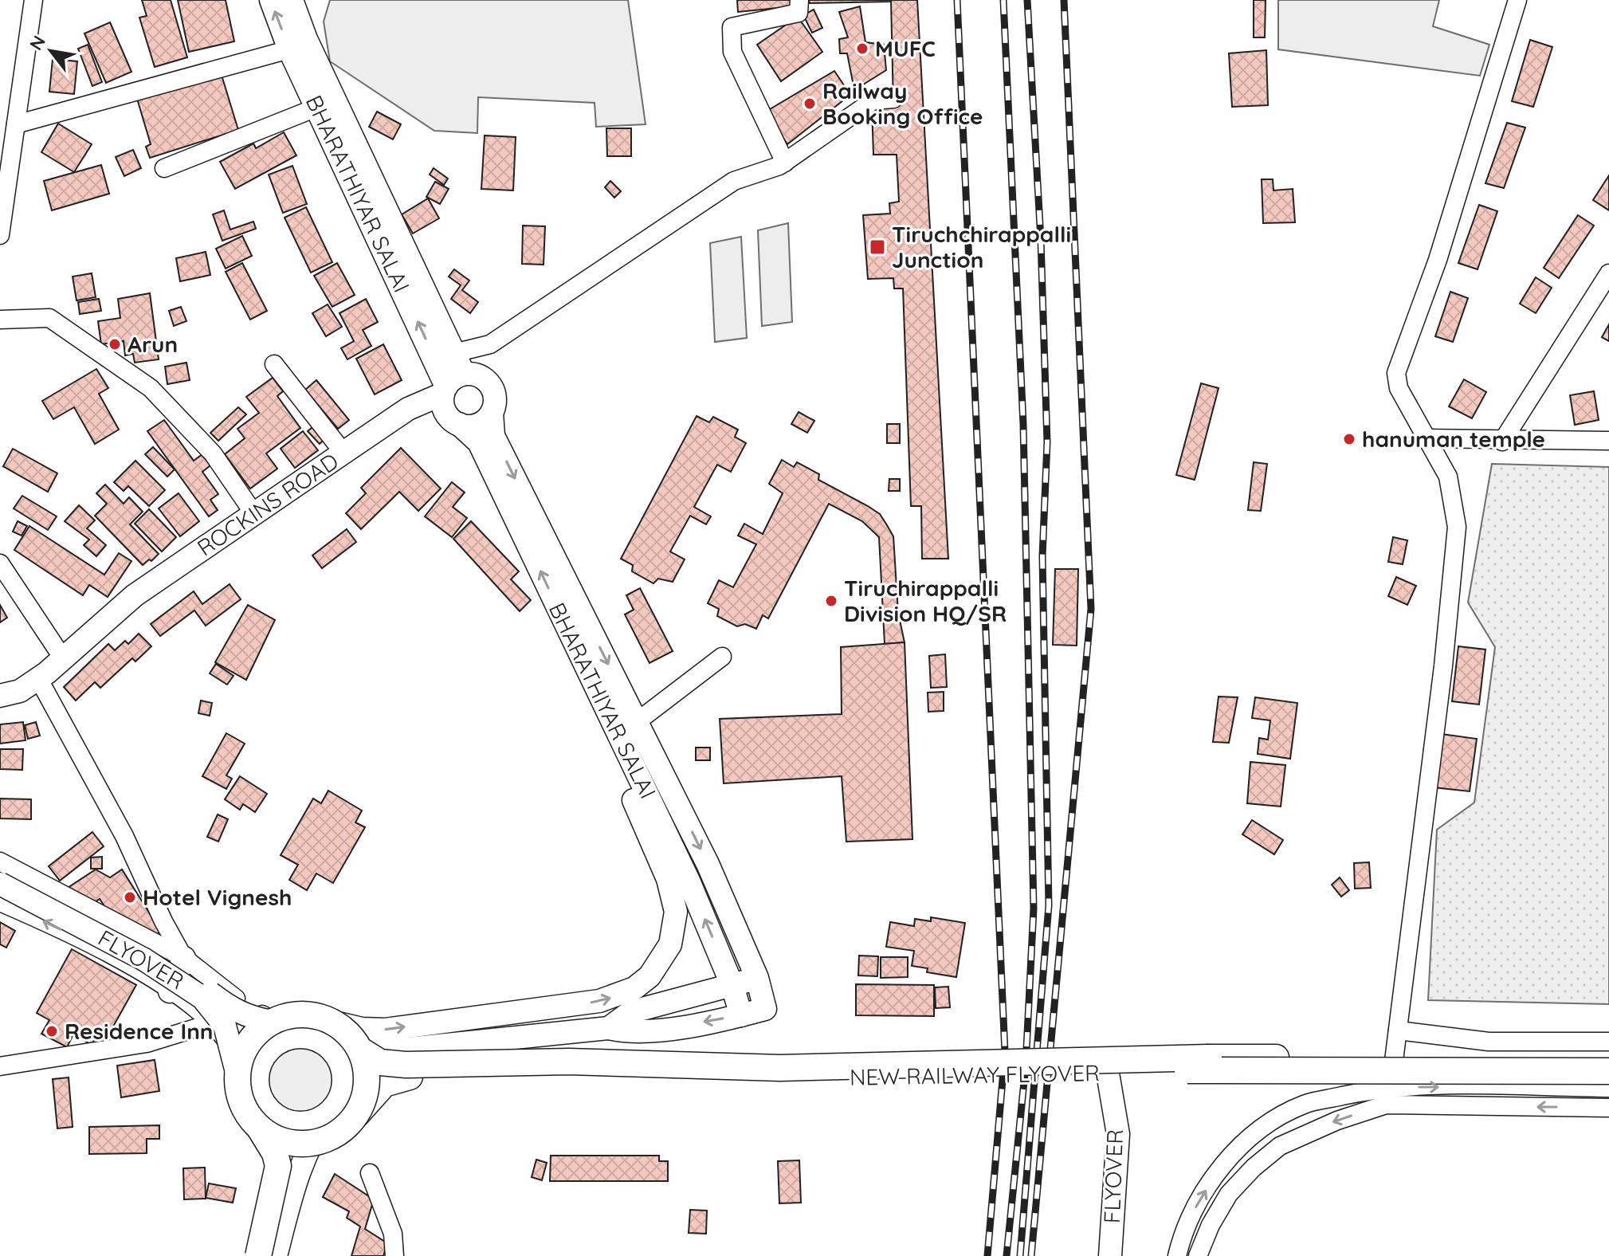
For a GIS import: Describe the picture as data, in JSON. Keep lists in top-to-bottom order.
{
  "streets": {
    "highway": ["NEW RAILWAY FLYOVER"],
    "main road": ["BHARATHIYAR SALAI", "ROCKINS ROAD", "FLYOVER"]
  },
  "crossings": [
    ["BHARATHIYAR SALAI", "ROCKINS ROAD"],
    ["FLYOVER", "NEW RAILWAY FLYOVER"]
  ],
  "places": {
    "other": [
      "MUFC",
      "Railway Booking Office",
      "Arun",
      "hanuman temple",
      "Tiruchirappalli Division HQ/SR",
      "Hotel Vignesh",
      "Residence Inn"
    ],
    "transit": ["Tiruchchirappalli Junction"]
  },
  "north": "top left"
}
